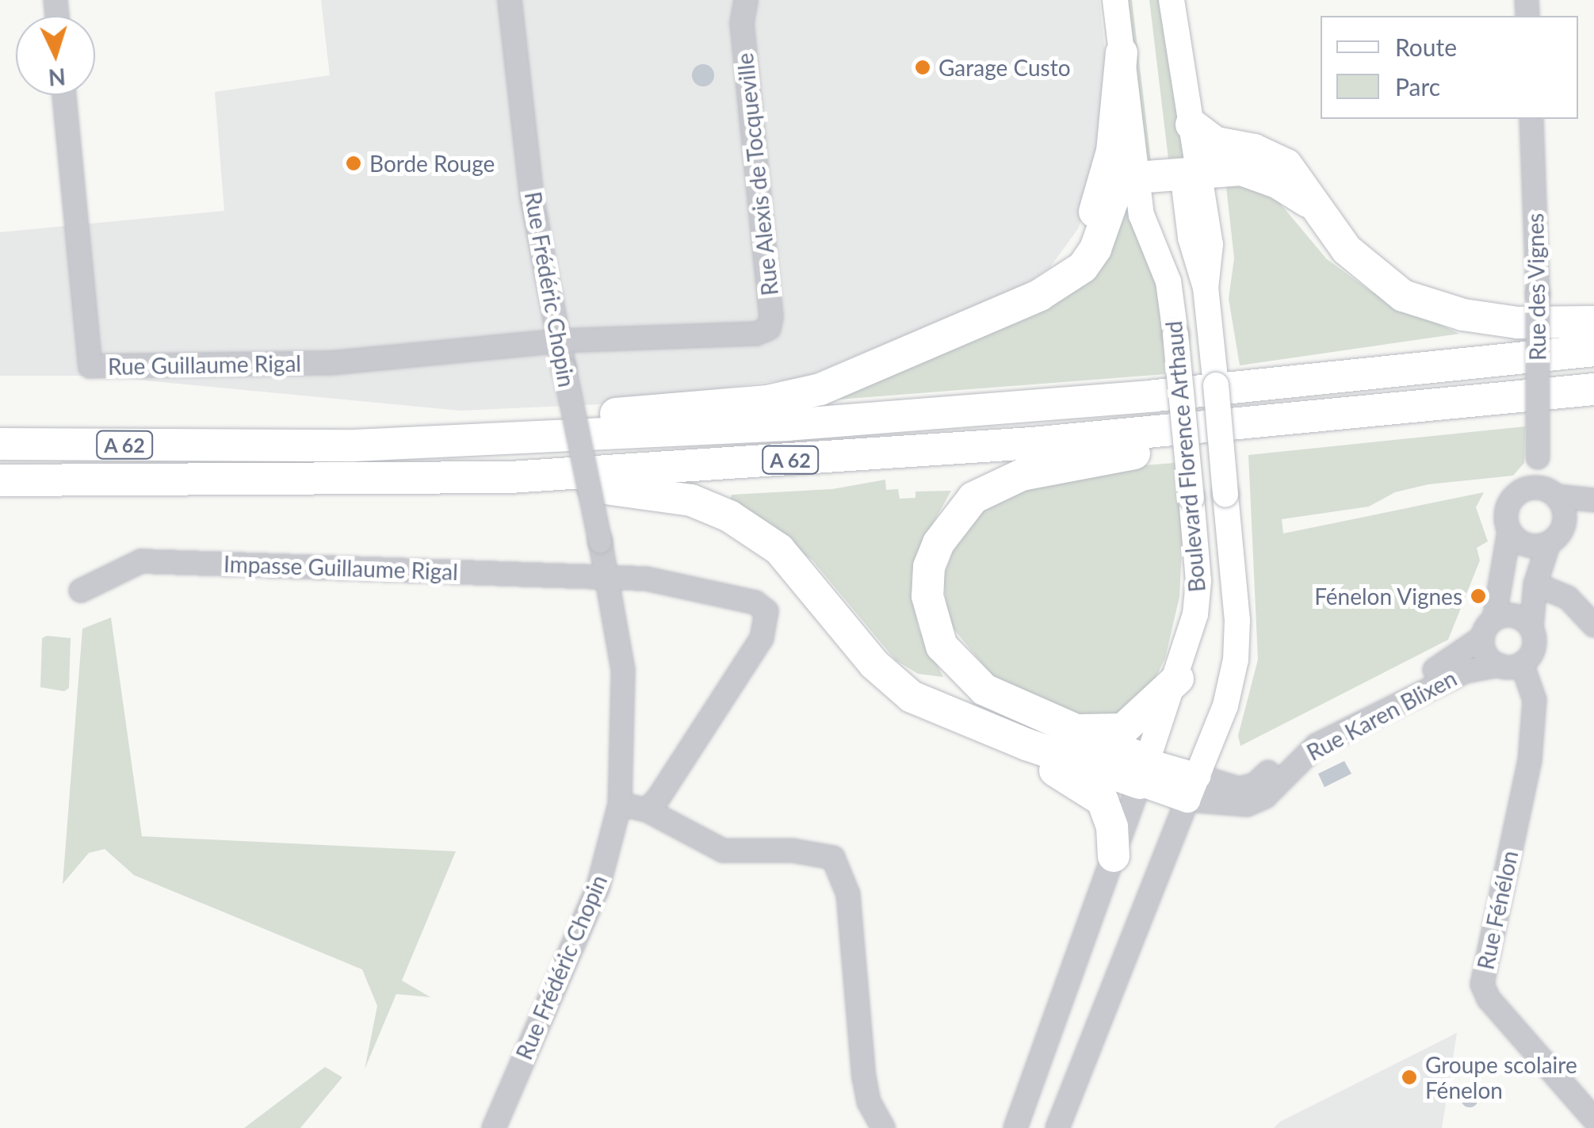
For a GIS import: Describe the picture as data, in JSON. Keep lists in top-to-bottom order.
{
  "streets": {
    "highway": ["A 62"],
    "main road": ["Boulevard Florence Arthaud"],
    "street": [
      "Rue Alexis de Tocqueville",
      "Rue des Vignes",
      "Rue Frédéric Chopin",
      "Rue Guillaume Rigal",
      "Impasse Guillaume Rigal",
      "Rue Karen Blixen",
      "Rue Fénélon"
    ]
  },
  "crossings": [
    ["Rue Alexis de Tocqueville", "Rue Frédéric Chopin"],
    ["Rue Alexis de Tocqueville", "Rue Guillaume Rigal"],
    ["Rue Frédéric Chopin", "Rue Guillaume Rigal"],
    ["Rue Frédéric Chopin", "Impasse Guillaume Rigal"],
    ["Boulevard Florence Arthaud", "Rue Karen Blixen"],
    ["Rue Karen Blixen", "Rue Fénélon"]
  ],
  "places": [
    "Garage Custo",
    "Borde Rouge",
    "Fénelon Vignes",
    "Groupe scolaire Fénelon"
  ],
  "legend": ["Route", "Parc"],
  "north": "bottom"
}
